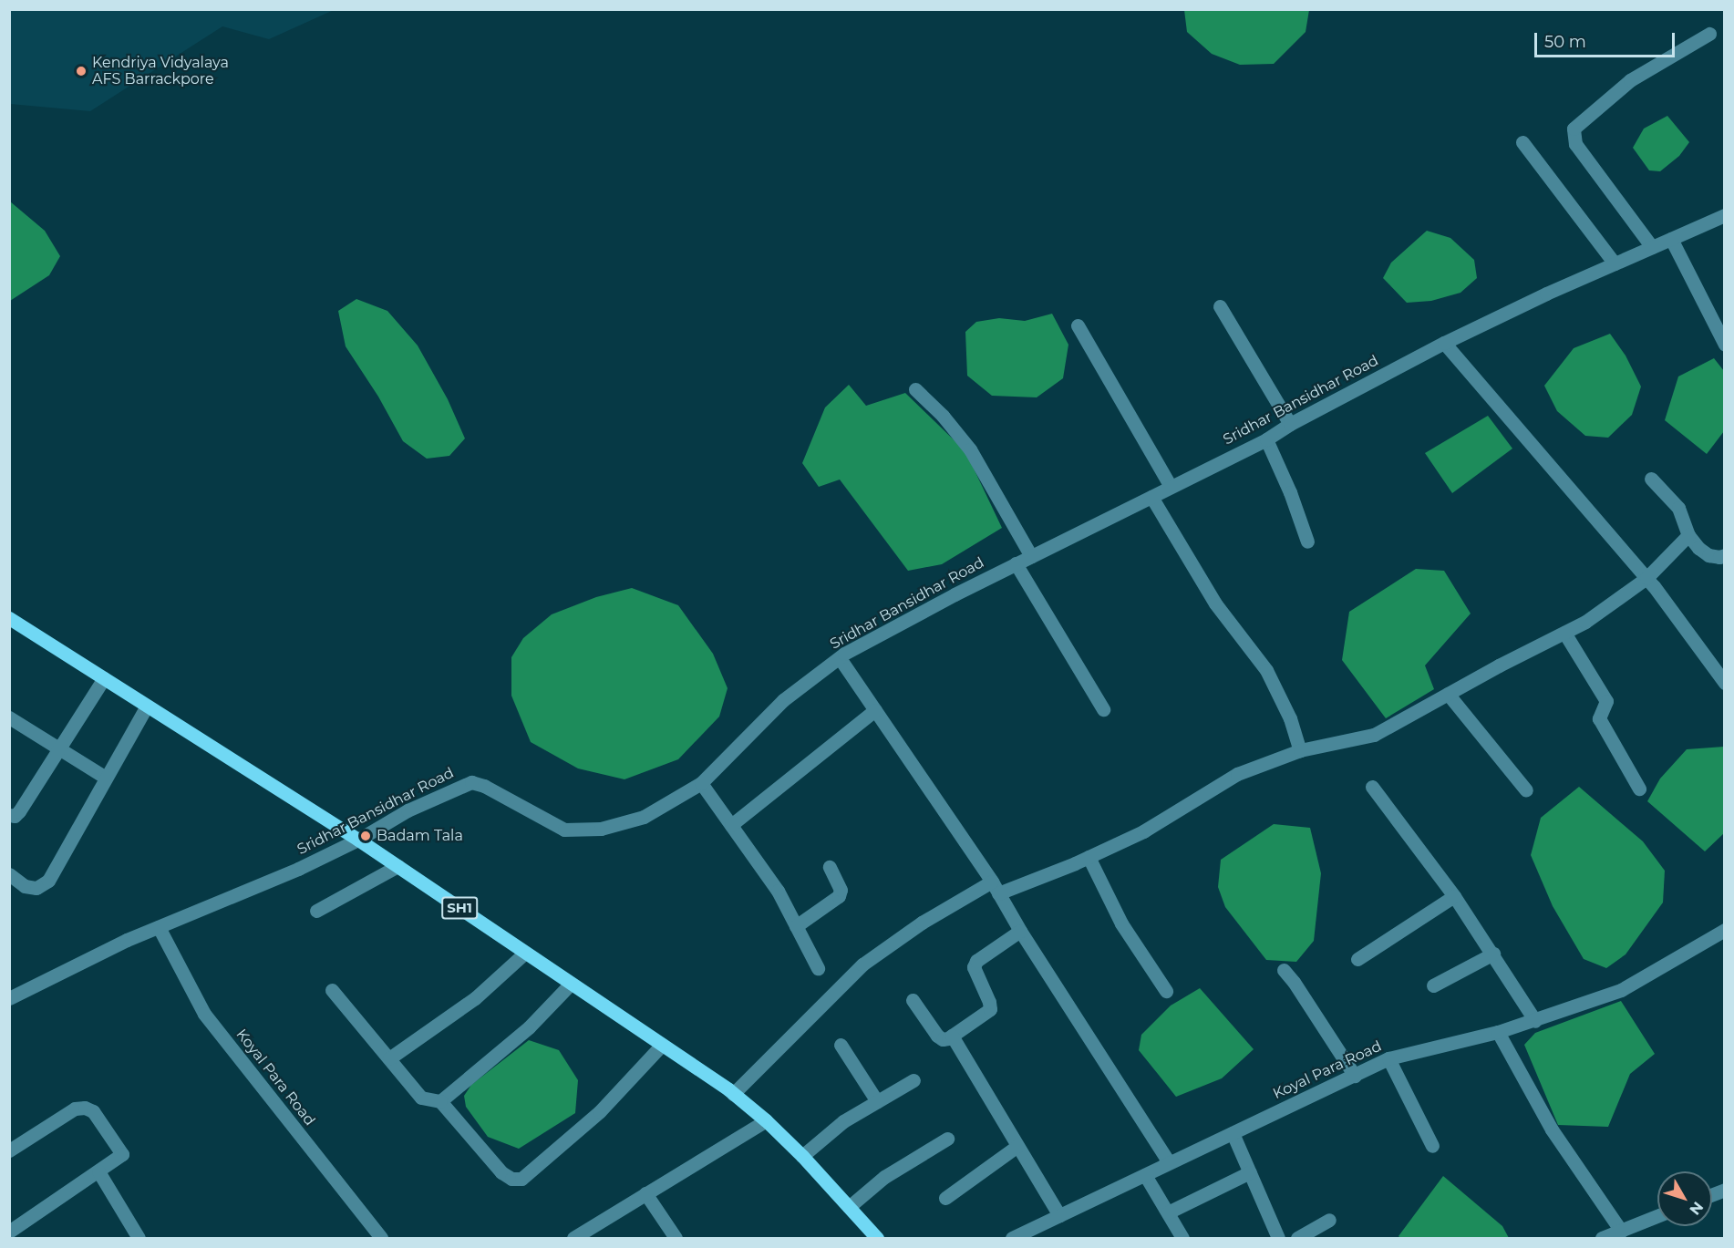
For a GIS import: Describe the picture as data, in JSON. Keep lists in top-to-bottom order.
{
  "streets": {
    "main road": ["SH1"],
    "street": ["Sridhar Bansidhar Road", "Koyal Para Road"]
  },
  "crossings": [
    ["Sridhar Bansidhar Road", "SH1"],
    ["Sridhar Bansidhar Road", "Koyal Para Road"]
  ],
  "places": ["Kendriya Vidyalaya AFS Barrackpore", "Badam Tala"],
  "scale_bar": "50 m",
  "north": "bottom right"
}
